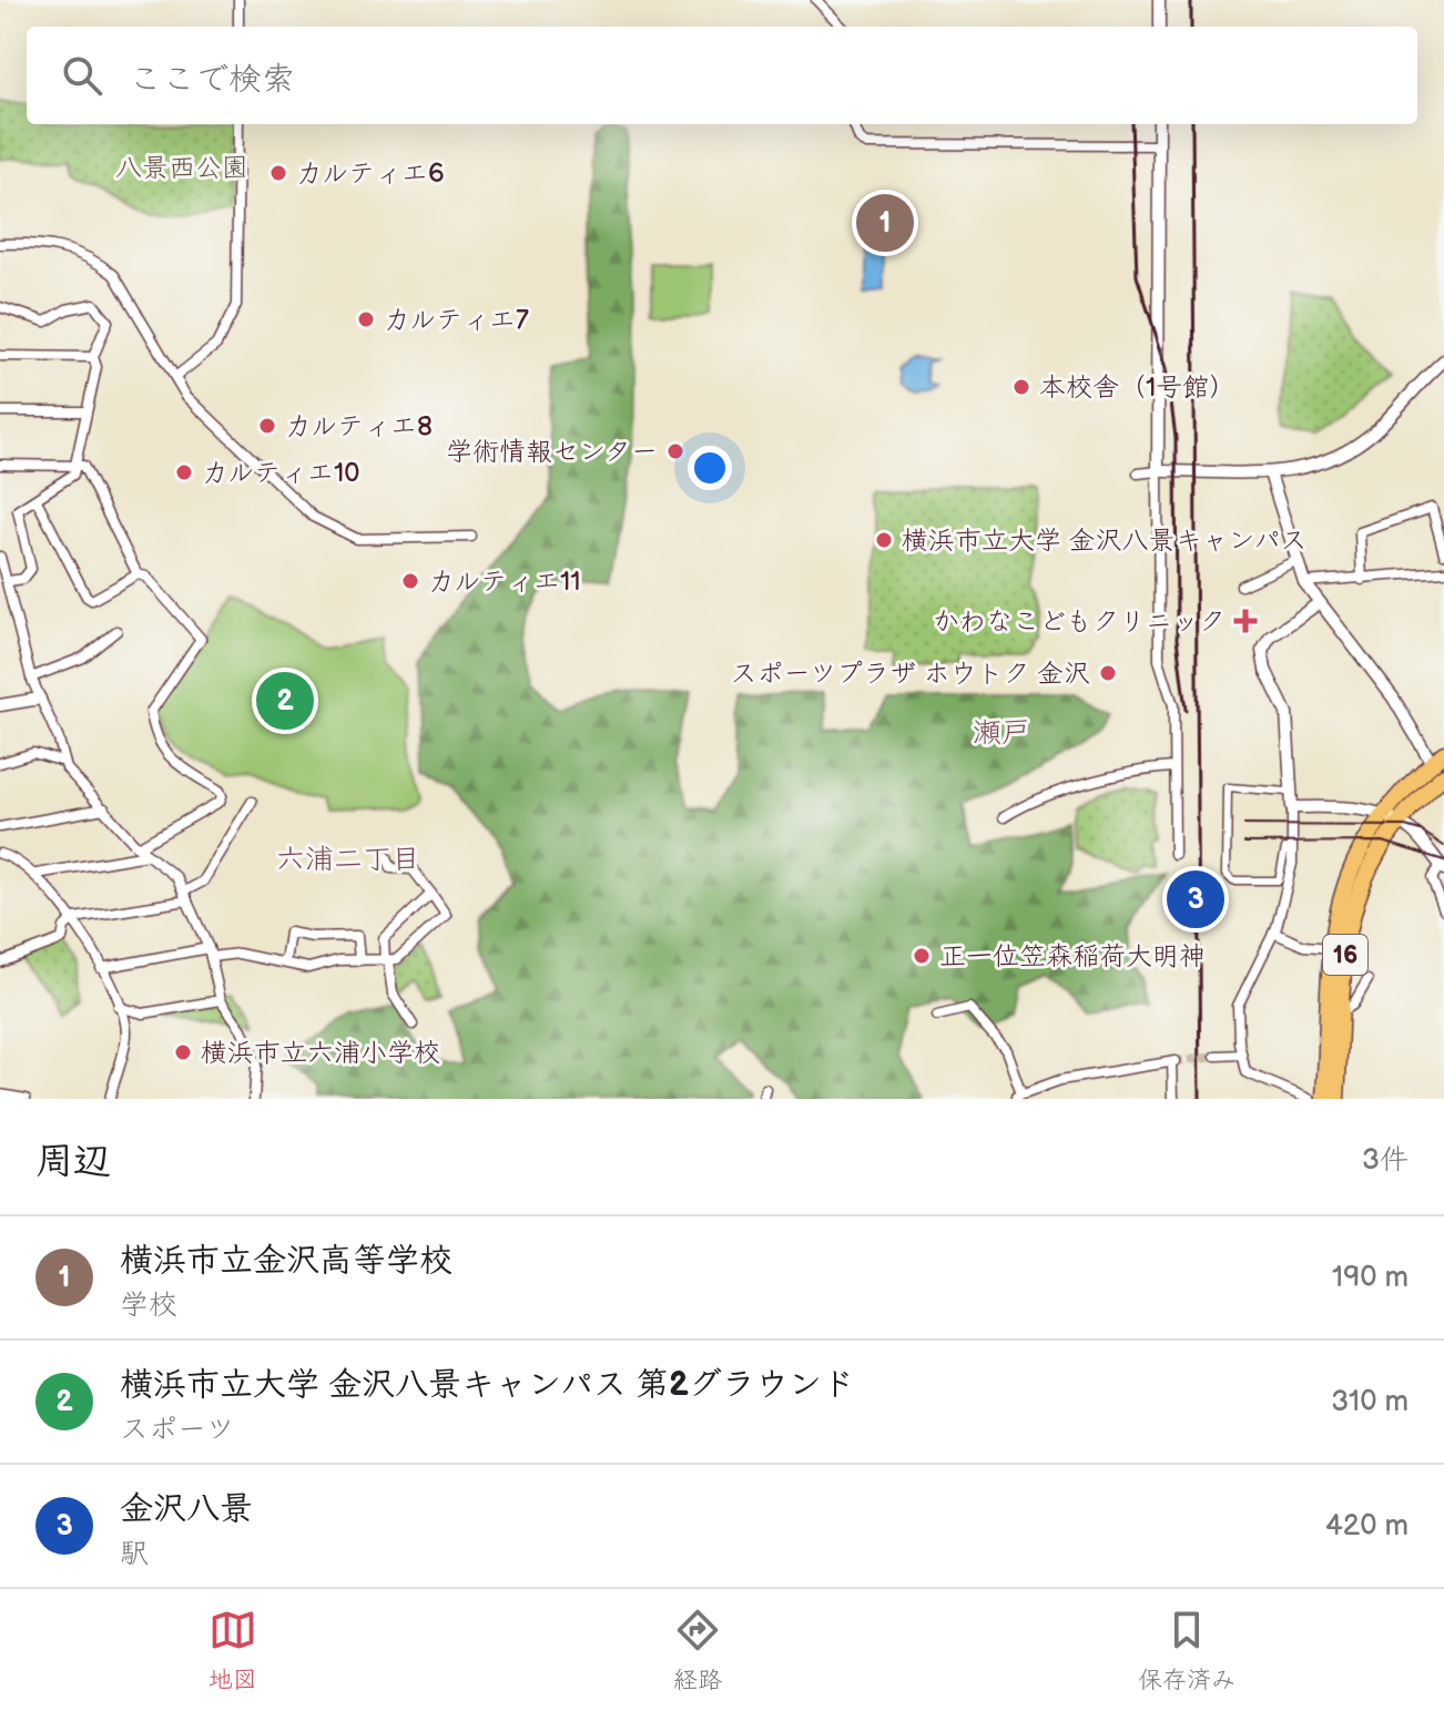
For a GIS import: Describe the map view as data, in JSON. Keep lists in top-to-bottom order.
{
  "streets": {
    "highway": ["16"]
  },
  "districts": ["瀬戸", "六浦二丁目"],
  "parks": ["八景西公園"],
  "places": {
    "other": [
      "カルティエ6",
      "カルティエ7",
      "本校舎（1号館）",
      "カルティエ8",
      "学術情報センター",
      "カルティエ10",
      "横浜市立大学 金沢八景キャンパス",
      "カルティエ11",
      "スポーツプラザ ホウトク 金沢",
      "正一位笠森稲荷大明神",
      "横浜市立六浦小学校"
    ],
    "health": ["かわなこどもクリニック"]
  },
  "page": {
    "search": "ここで検索",
    "pins": ["1", "2", "3"],
    "heading": ["周辺", "3件"],
    "list": [
      {
        "mark": "1",
        "name": "横浜市立金沢高等学校",
        "note": "学校",
        "value": "190 m"
      },
      {
        "mark": "2",
        "name": "横浜市立大学 金沢八景キャンパス 第2グラウンド",
        "note": "スポーツ",
        "value": "310 m"
      },
      {
        "mark": "3",
        "name": "金沢八景",
        "note": "駅",
        "value": "420 m"
      }
    ],
    "nav": ["地図", "経路", "保存済み"]
  }
}
